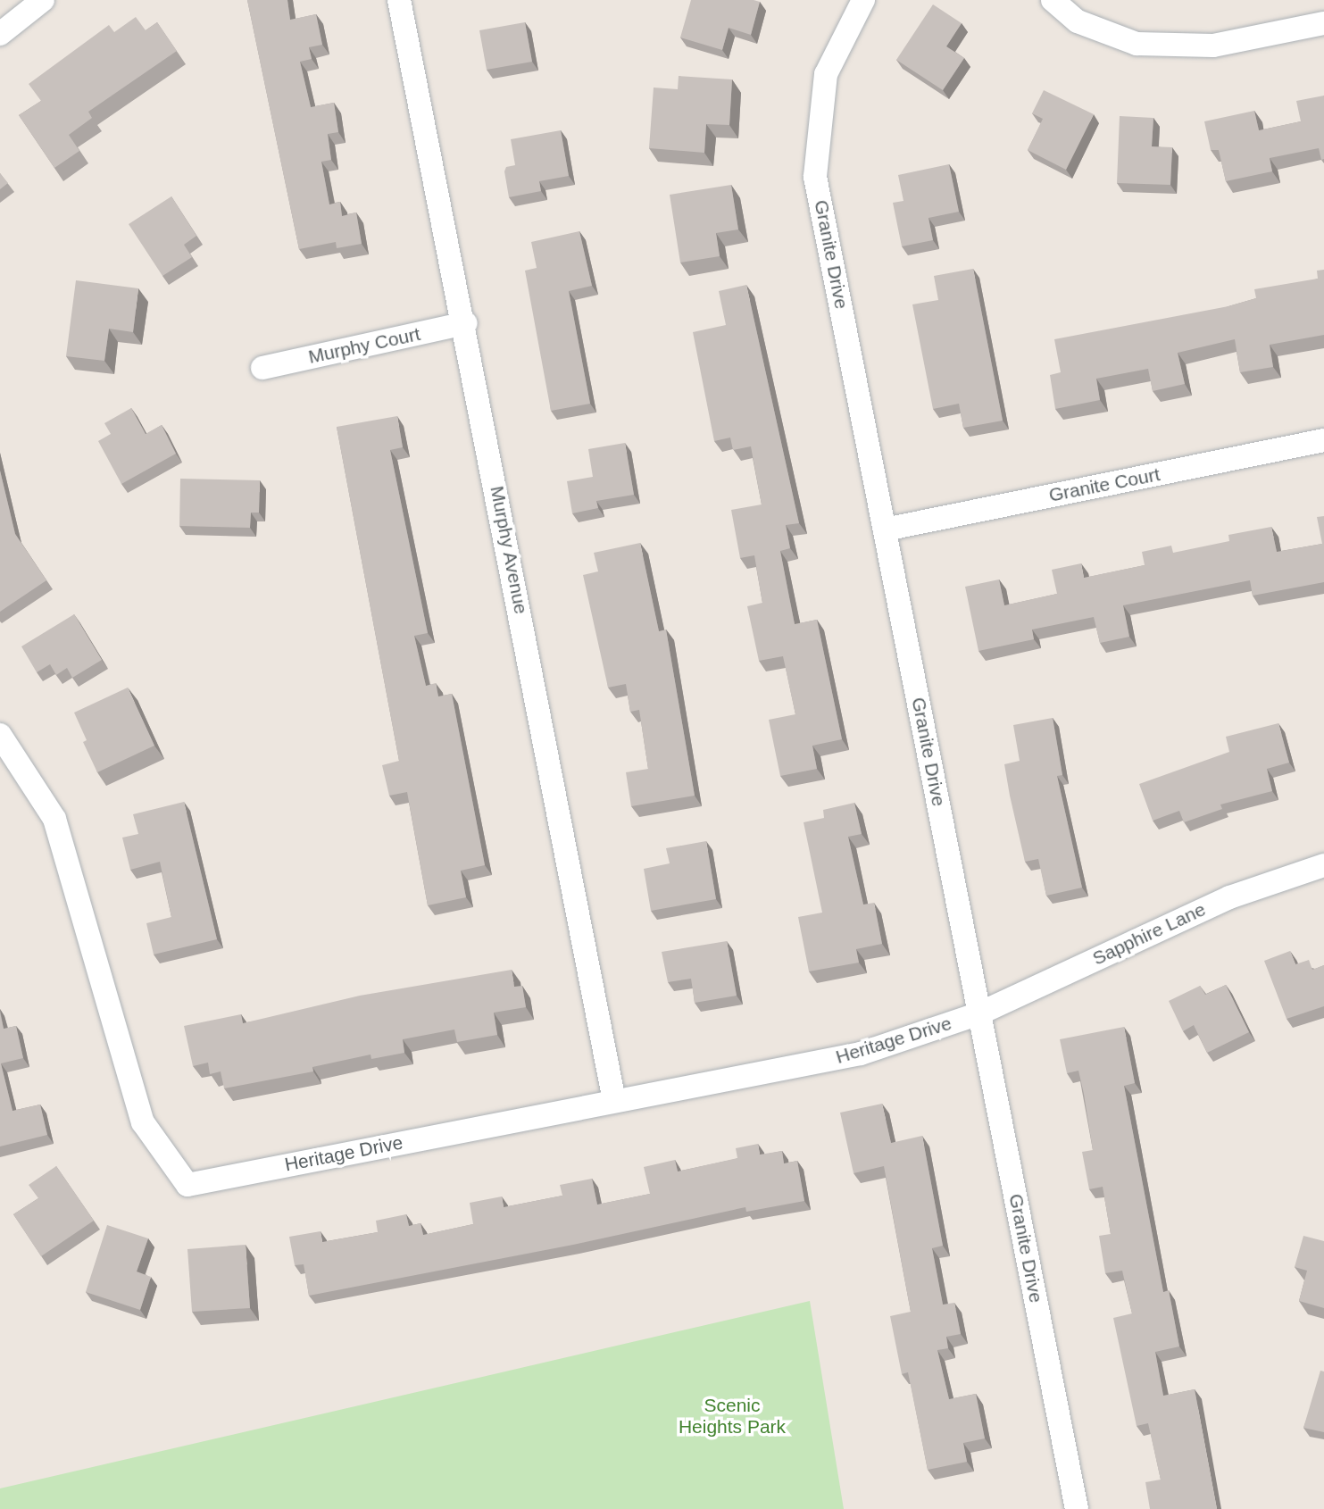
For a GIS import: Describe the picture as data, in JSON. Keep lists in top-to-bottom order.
{
  "streets": {
    "street": [
      "Granite Drive",
      "Murphy Court",
      "Granite Court",
      "Murphy Avenue",
      "Sapphire Lane",
      "Heritage Drive"
    ]
  },
  "crossings": [
    ["Granite Drive", "Granite Court"],
    ["Granite Drive", "Sapphire Lane"],
    ["Granite Drive", "Heritage Drive"],
    ["Murphy Court", "Murphy Avenue"],
    ["Murphy Avenue", "Heritage Drive"],
    ["Sapphire Lane", "Heritage Drive"]
  ],
  "parks": ["Scenic Heights Park"]
}
